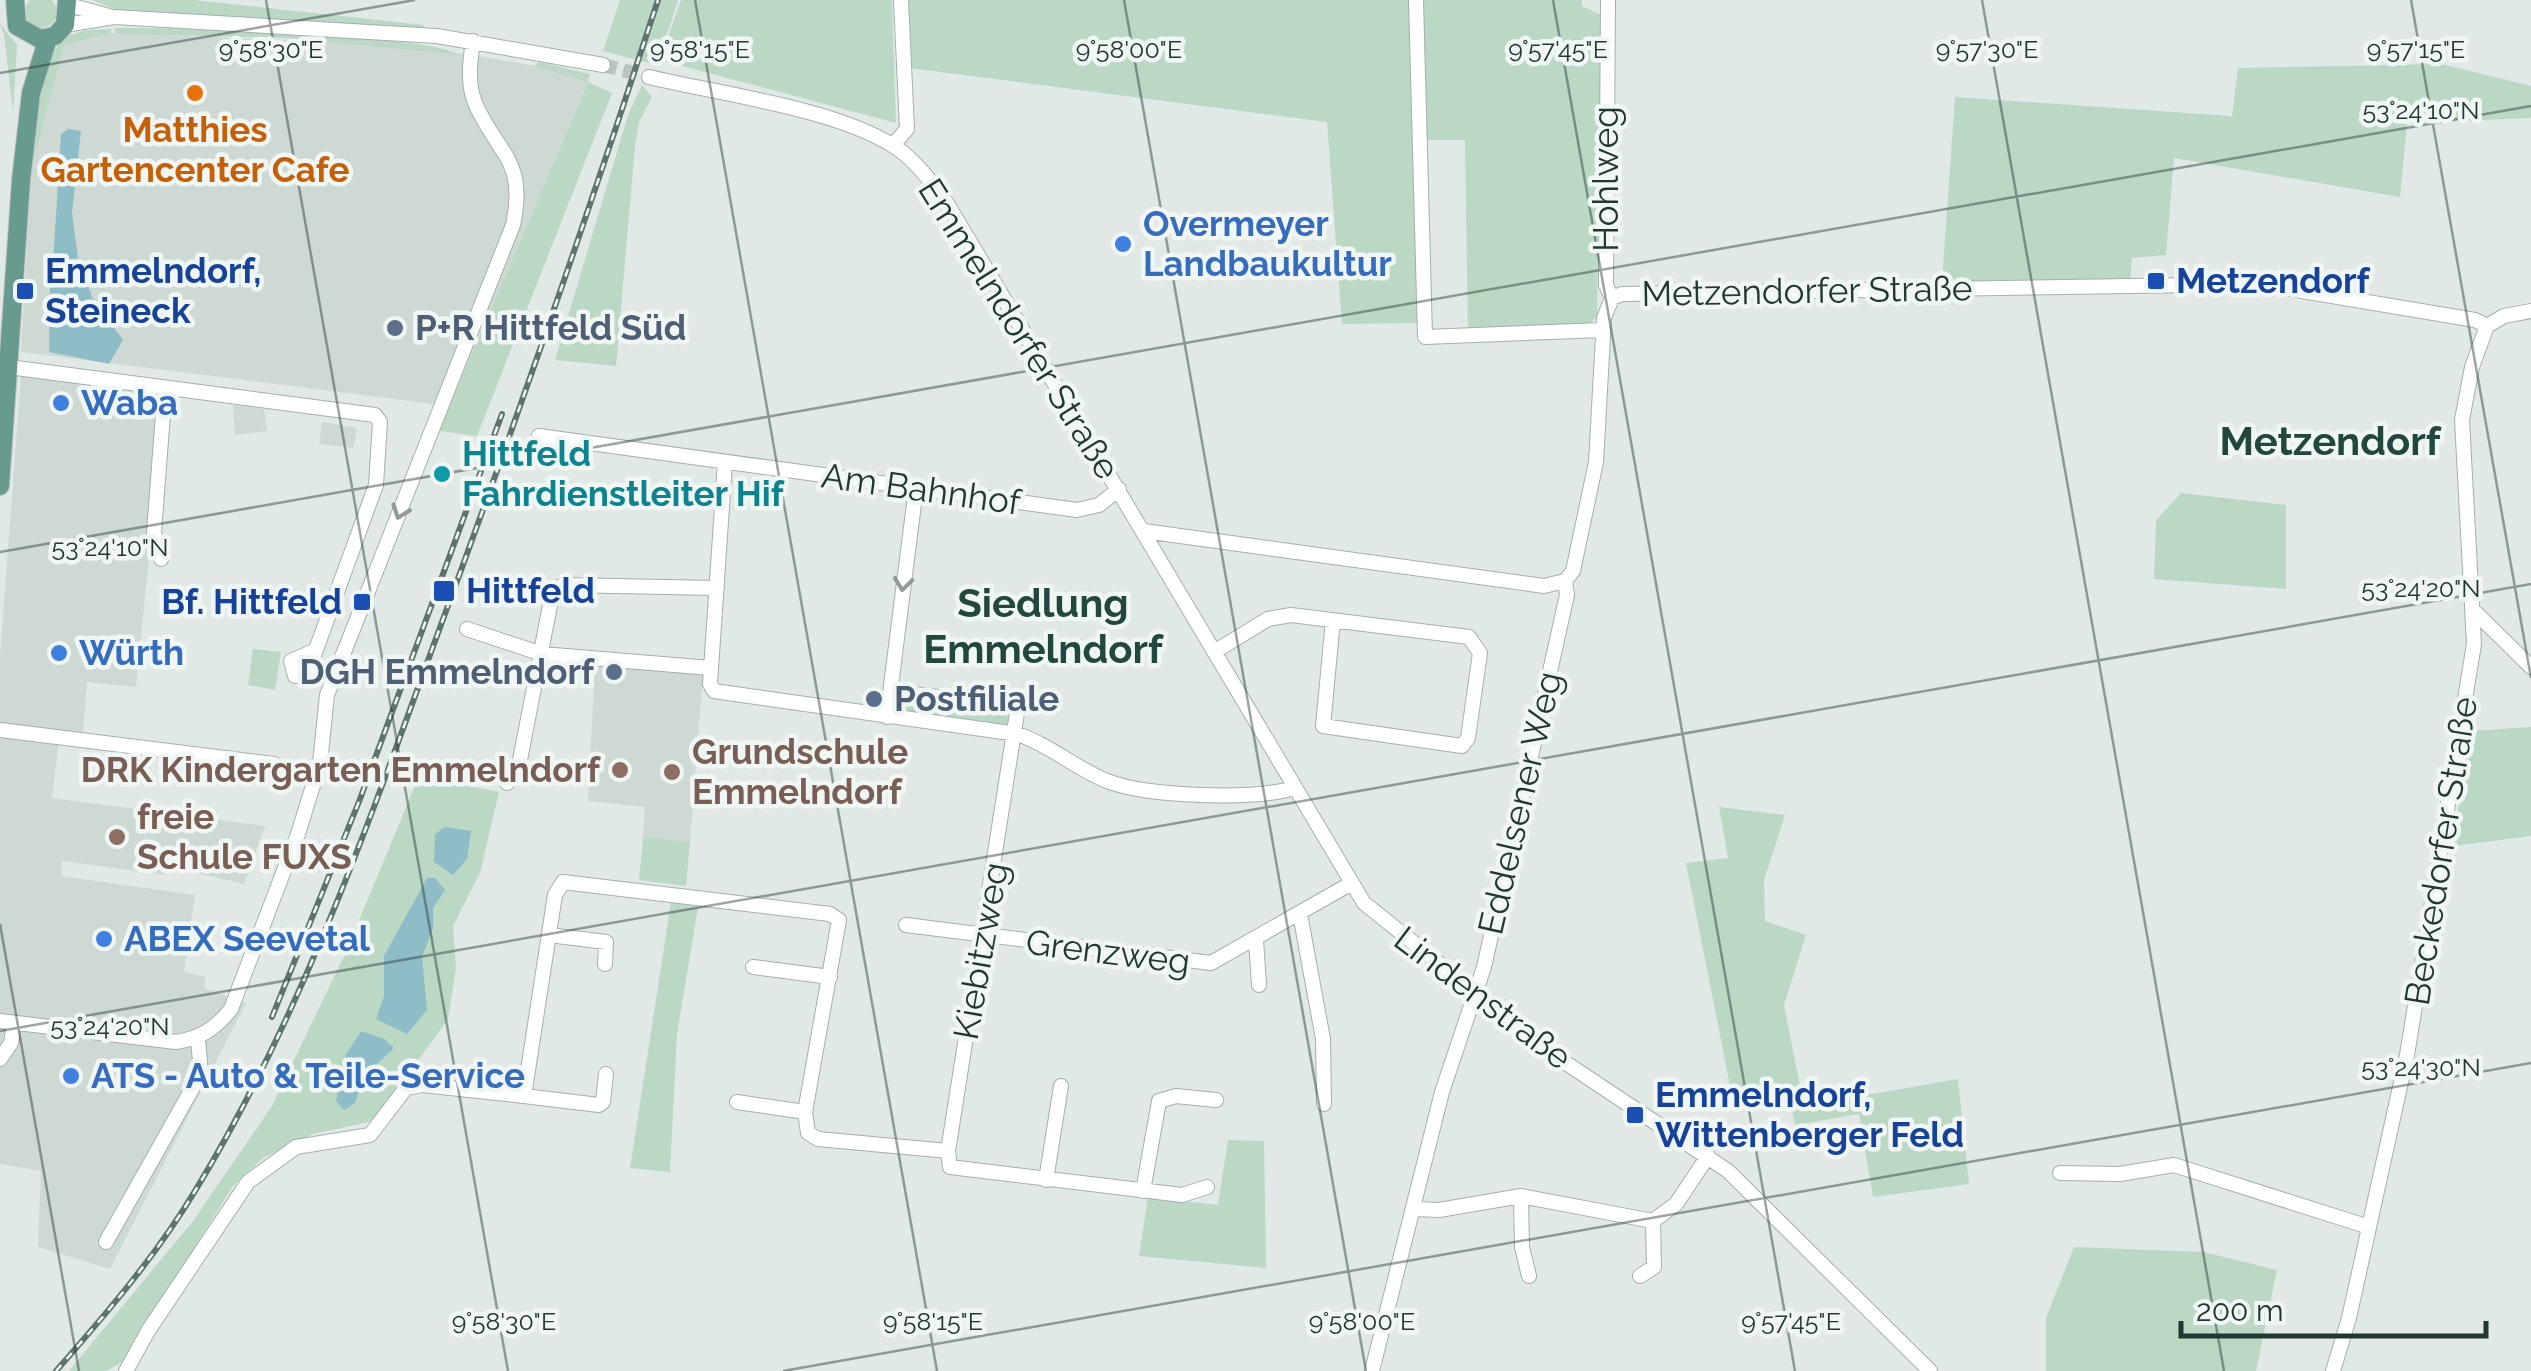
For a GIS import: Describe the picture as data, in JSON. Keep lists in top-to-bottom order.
{
  "streets": {
    "street": [
      "Hohlweg",
      "Metzendorfer Straße",
      "Emmelndorfer Straße",
      "Am Bahnhof",
      "Eddelsener Weg",
      "Beckedorfer Straße",
      "Kiebitzweg",
      "Grenzweg",
      "Lindenstraße"
    ]
  },
  "crossings": [
    ["Hohlweg", "Metzendorfer Straße"],
    ["Metzendorfer Straße", "Eddelsener Weg"],
    ["Metzendorfer Straße", "Beckedorfer Straße"],
    ["Emmelndorfer Straße", "Am Bahnhof"],
    ["Emmelndorfer Straße", "Lindenstraße"],
    ["Eddelsener Weg", "Lindenstraße"],
    ["Kiebitzweg", "Grenzweg"],
    ["Grenzweg", "Lindenstraße"]
  ],
  "districts": ["Metzendorf", "Siedlung Emmelndorf"],
  "places": {
    "other": [
      "Matthies Gartencenter Cafe",
      "Overmeyer Landbaukultur",
      "P+R Hittfeld Süd",
      "Waba",
      "Hittfeld Fahrdienstleiter Hif",
      "Würth",
      "DGH Emmelndorf",
      "Postfiliale",
      "DRK Kindergarten Emmelndorf",
      "Grundschule Emmelndorf",
      "freie Schule FUXS",
      "ABEX Seevetal",
      "ATS - Auto & Teile-Service"
    ],
    "transit": [
      "Metzendorf",
      "Emmelndorf, Steineck",
      "Hittfeld",
      "Bf. Hittfeld",
      "Emmelndorf, Wittenberger Feld"
    ]
  },
  "scale_bar": "200 m",
  "coordinates": [
    "9°58'30\"E",
    "9°58'15\"E",
    "9°58'00\"E",
    "9°57'45\"E",
    "9°57'15\"E",
    "9°57'30\"E",
    "53°24'10\"N",
    "53°24'20\"N",
    "53°24'30\"N"
  ]
}
